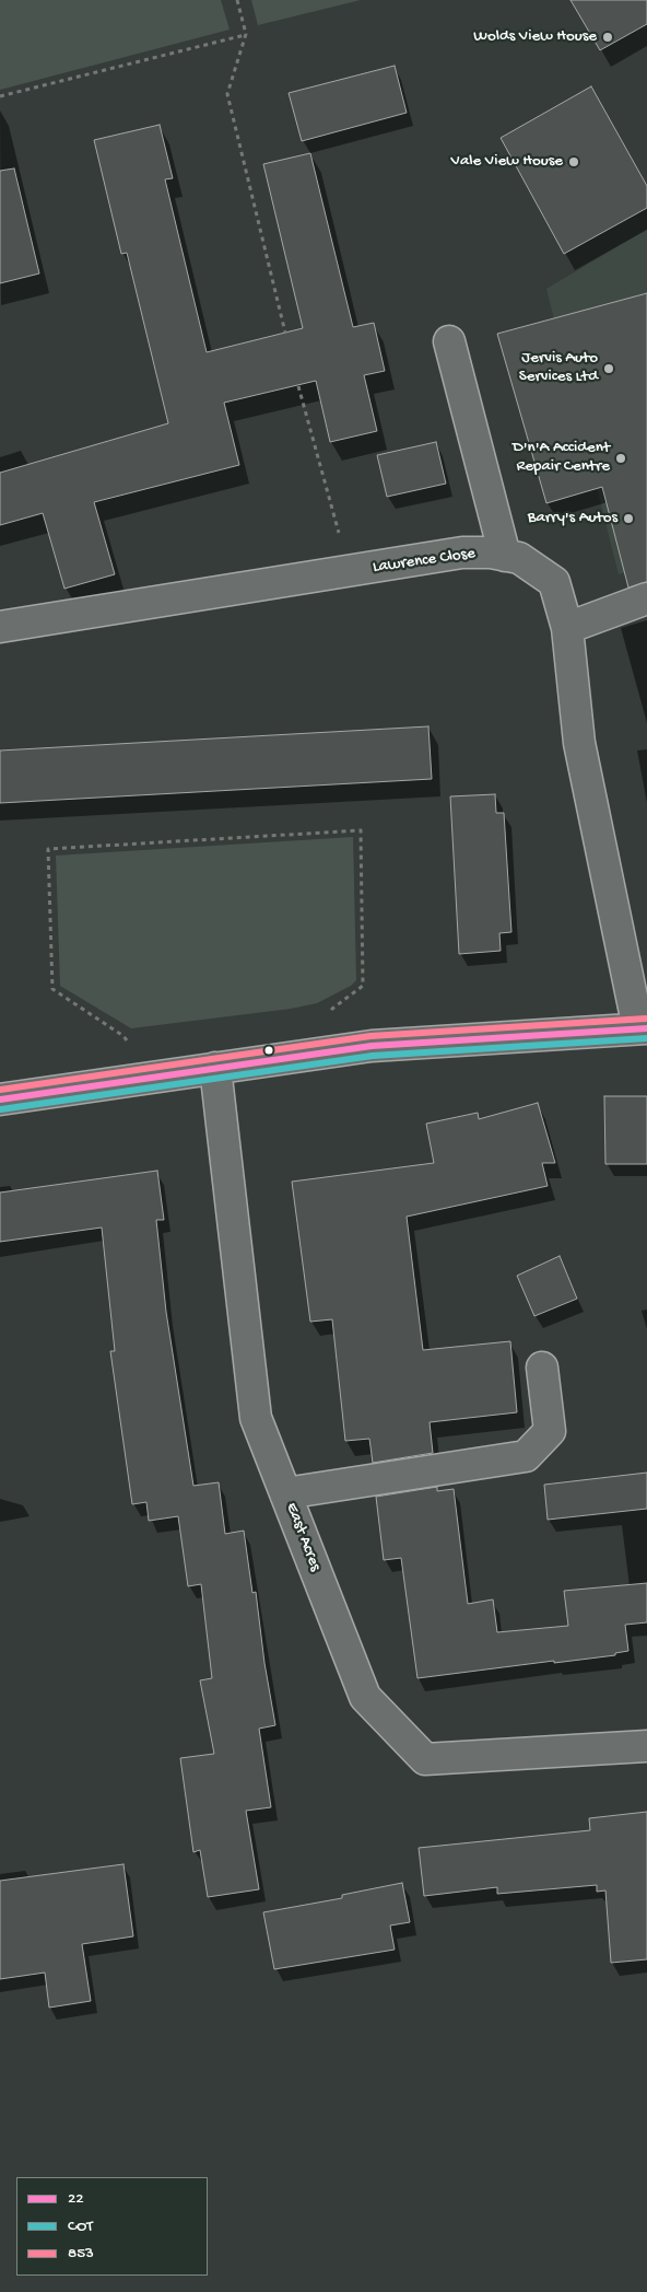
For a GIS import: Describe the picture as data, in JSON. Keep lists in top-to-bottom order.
{
  "streets": {
    "street": ["Lawrence Close", "East Acres"]
  },
  "places": [
    "Wolds View House",
    "Vale View House",
    "Jervis Auto Services Ltd",
    "D'n'A Accident Repair Centre",
    "Barry's Autos"
  ],
  "lines": ["transit line 853", "transit line 22", "transit line COT"],
  "legend": ["22", "COT", "853"]
}
